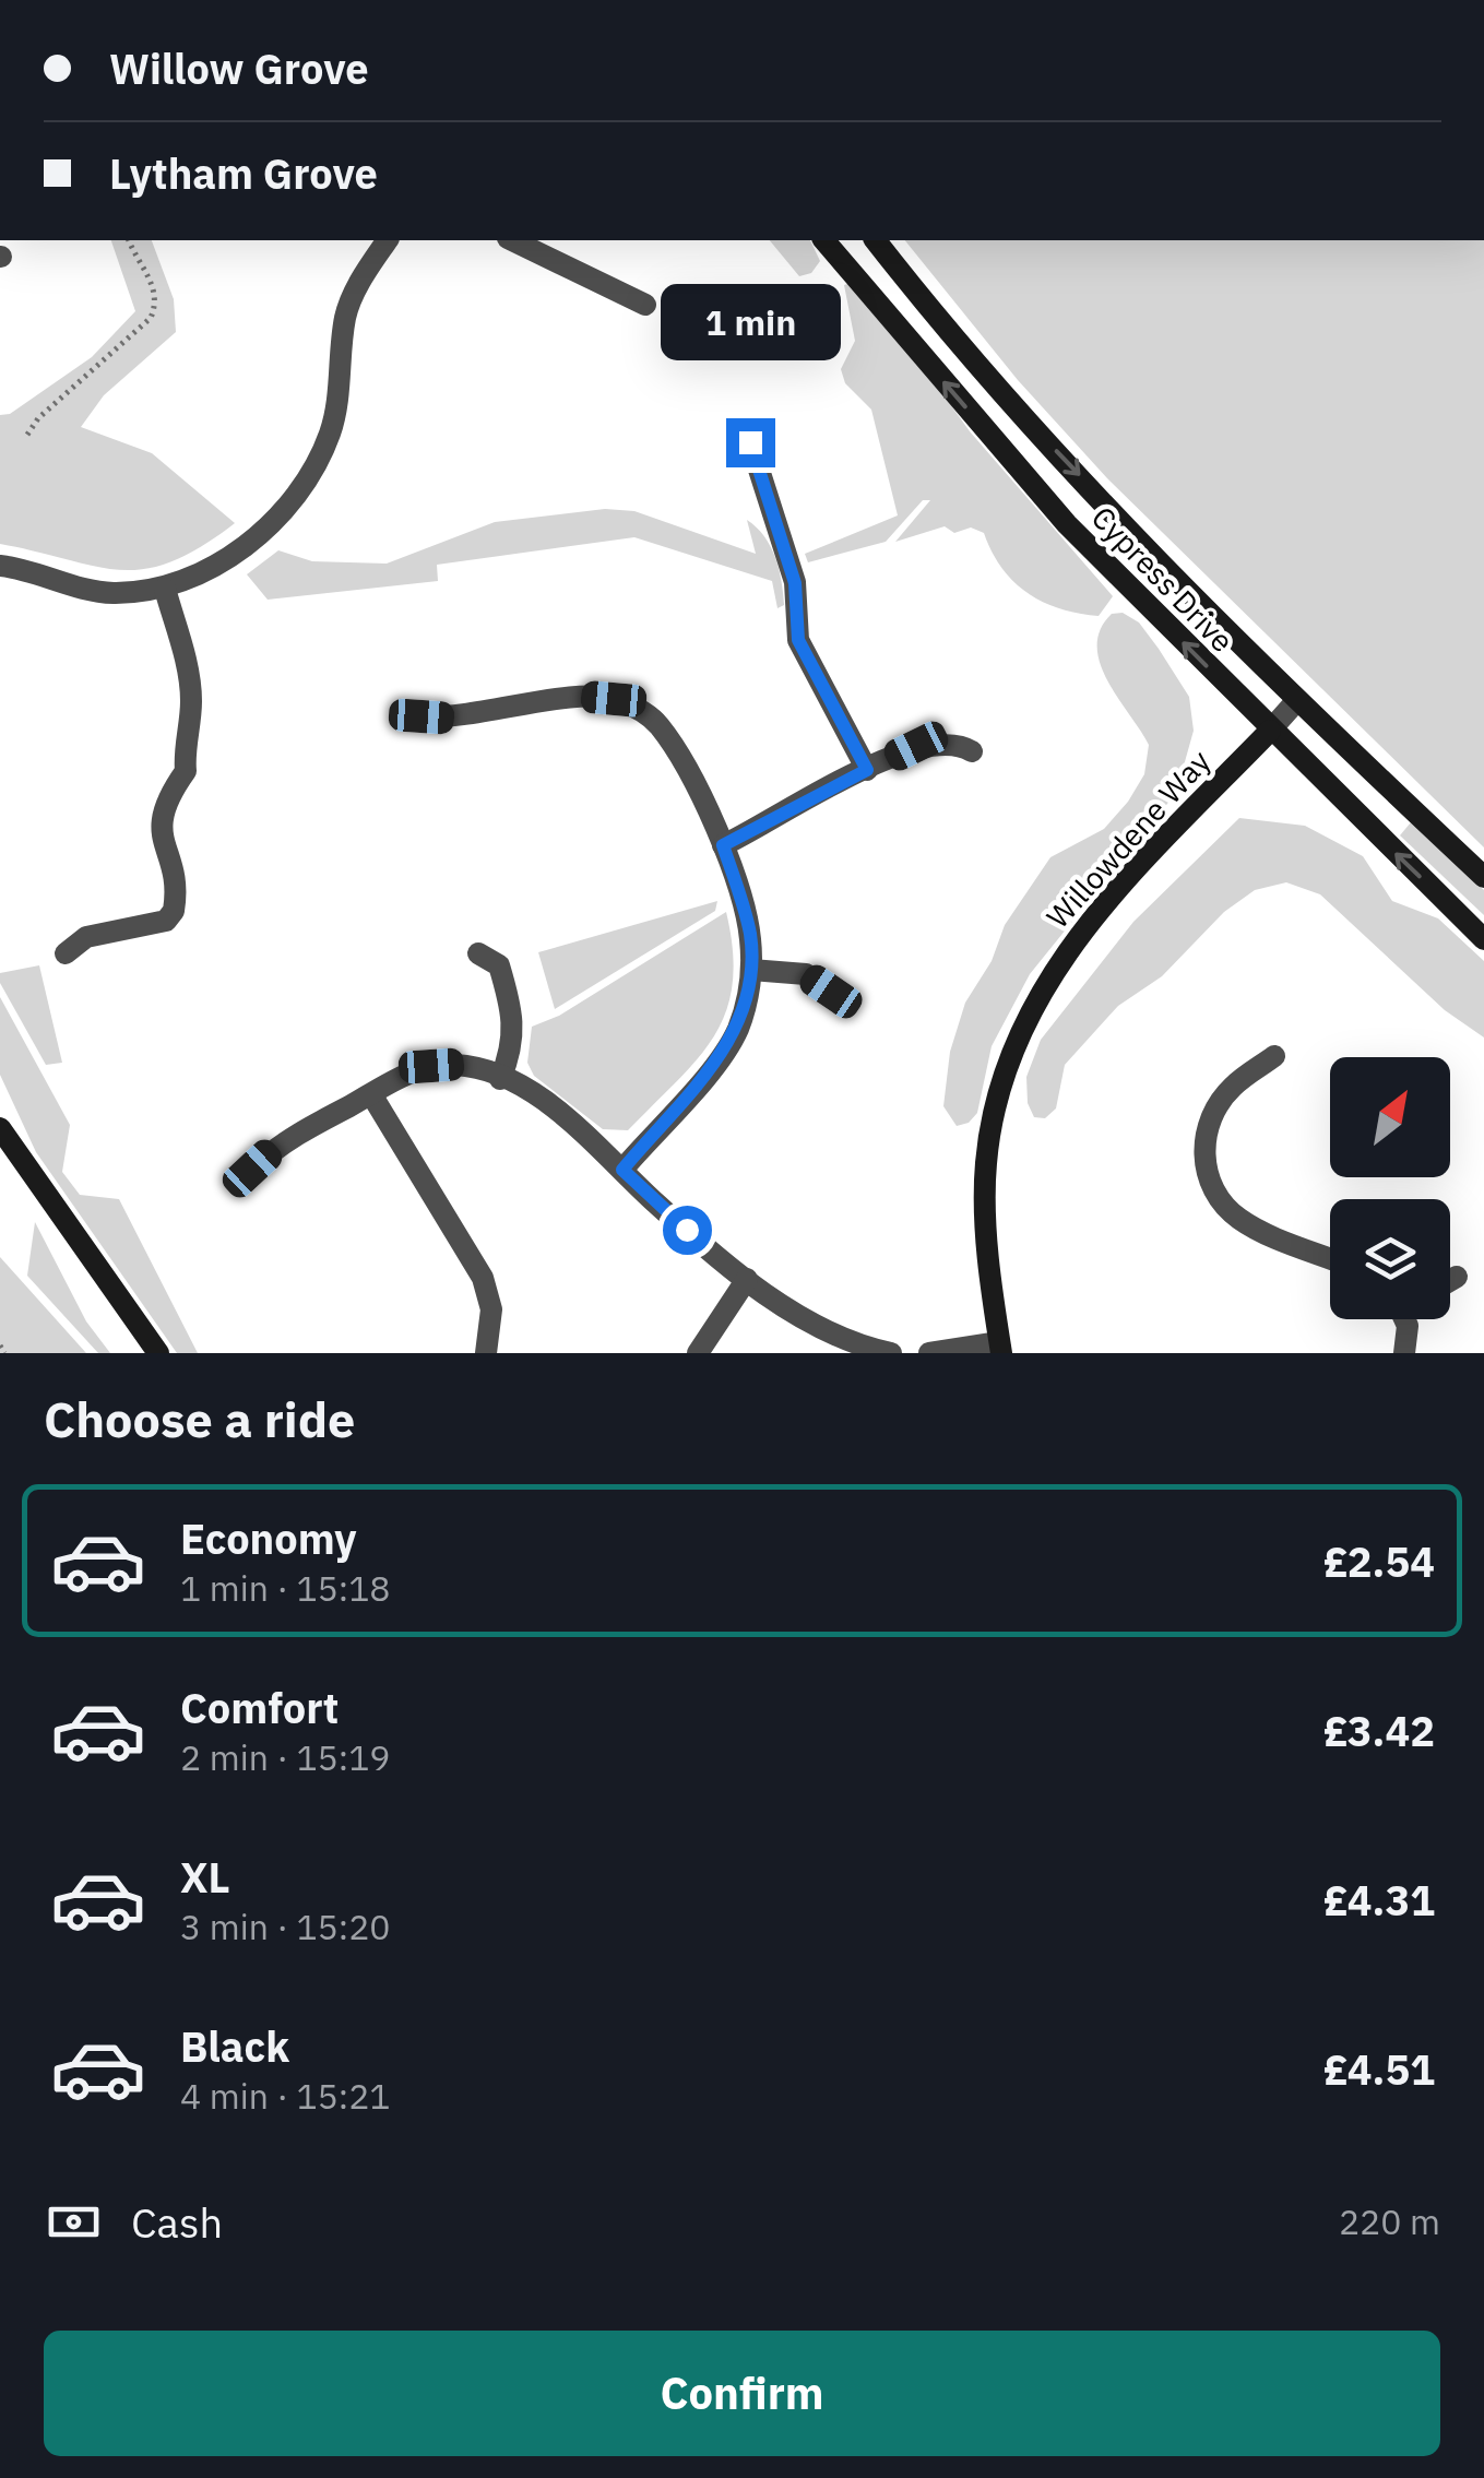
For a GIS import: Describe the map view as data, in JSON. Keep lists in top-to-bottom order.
{
  "streets": {
    "street": ["Cypress Drive", "Willowdene Way"]
  },
  "crossings": [
    ["Cypress Drive", "Willowdene Way"]
  ],
  "north": "top right",
  "page": {
    "banner": ["Willow Grove", "Lytham Grove"],
    "bubble": "1 min",
    "heading": "Choose a ride",
    "list": [
      {
        "name": "Economy",
        "note": "1 min · 15:18",
        "value": "£2.54"
      },
      {
        "name": "Comfort",
        "note": "2 min · 15:19",
        "value": "£3.42"
      },
      {
        "name": "XL",
        "note": "3 min · 15:20",
        "value": "£4.31"
      },
      {
        "name": "Black",
        "note": "4 min · 15:21",
        "value": "£4.51"
      }
    ],
    "pay": ["Cash", "220 m"],
    "buttons": "Confirm"
  }
}
